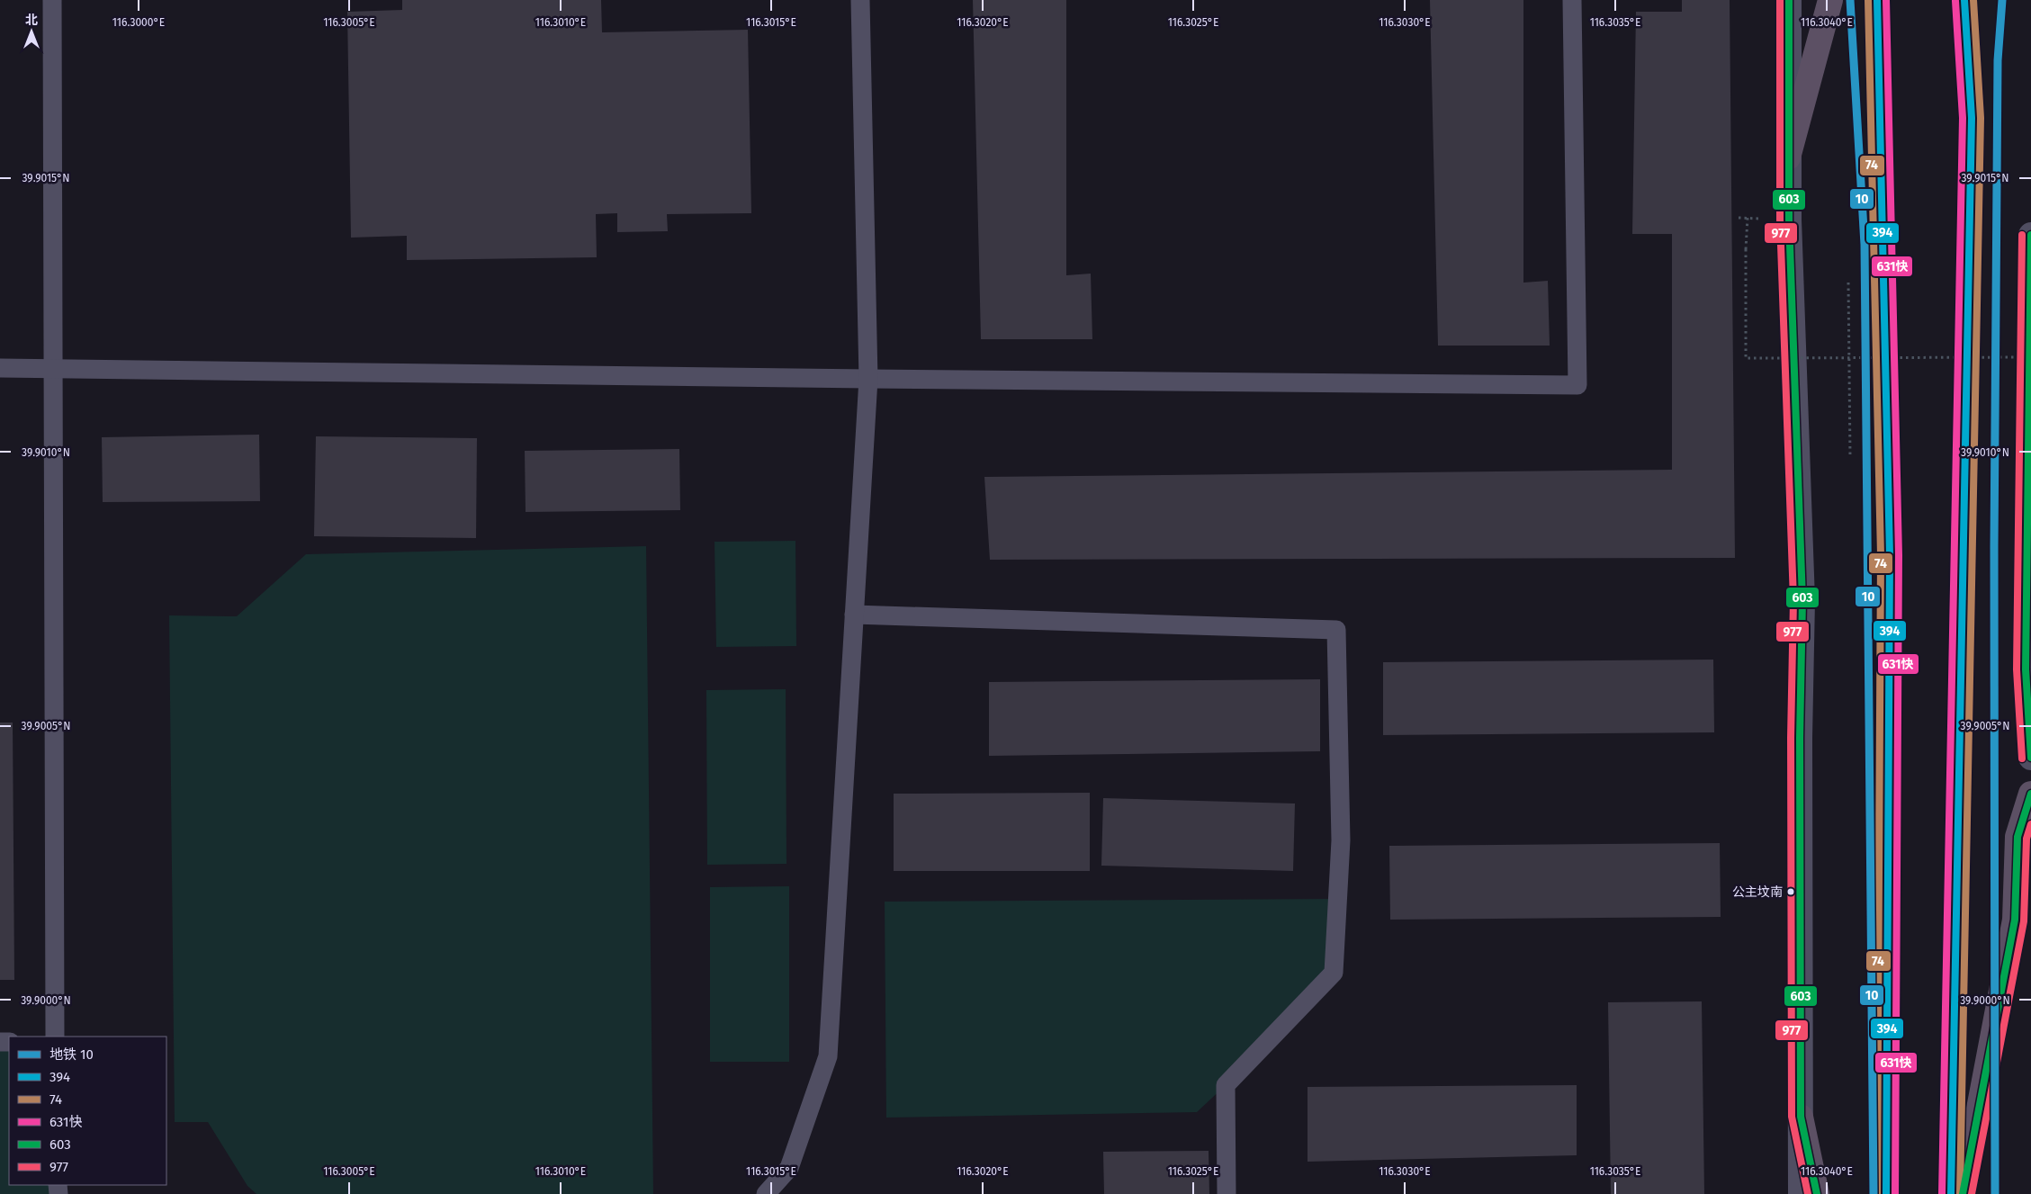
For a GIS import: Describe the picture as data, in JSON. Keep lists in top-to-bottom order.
{
  "places": ["公主坟南"],
  "lines": [
    "metro line 10",
    "transit line 394",
    "transit line 74",
    "transit line 631快",
    "transit line 603",
    "transit line 977"
  ],
  "legend": [
    "地铁 10",
    "394",
    "74",
    "631快",
    "603",
    "977"
  ],
  "north": "top",
  "coordinates": [
    "116.3000°E",
    "116.3005°E",
    "116.3010°E",
    "116.3015°E",
    "116.3020°E",
    "116.3025°E",
    "116.3030°E",
    "116.3035°E",
    "116.3040°E",
    "39.9015°N",
    "39.9010°N",
    "39.9005°N",
    "39.9000°N"
  ]
}
